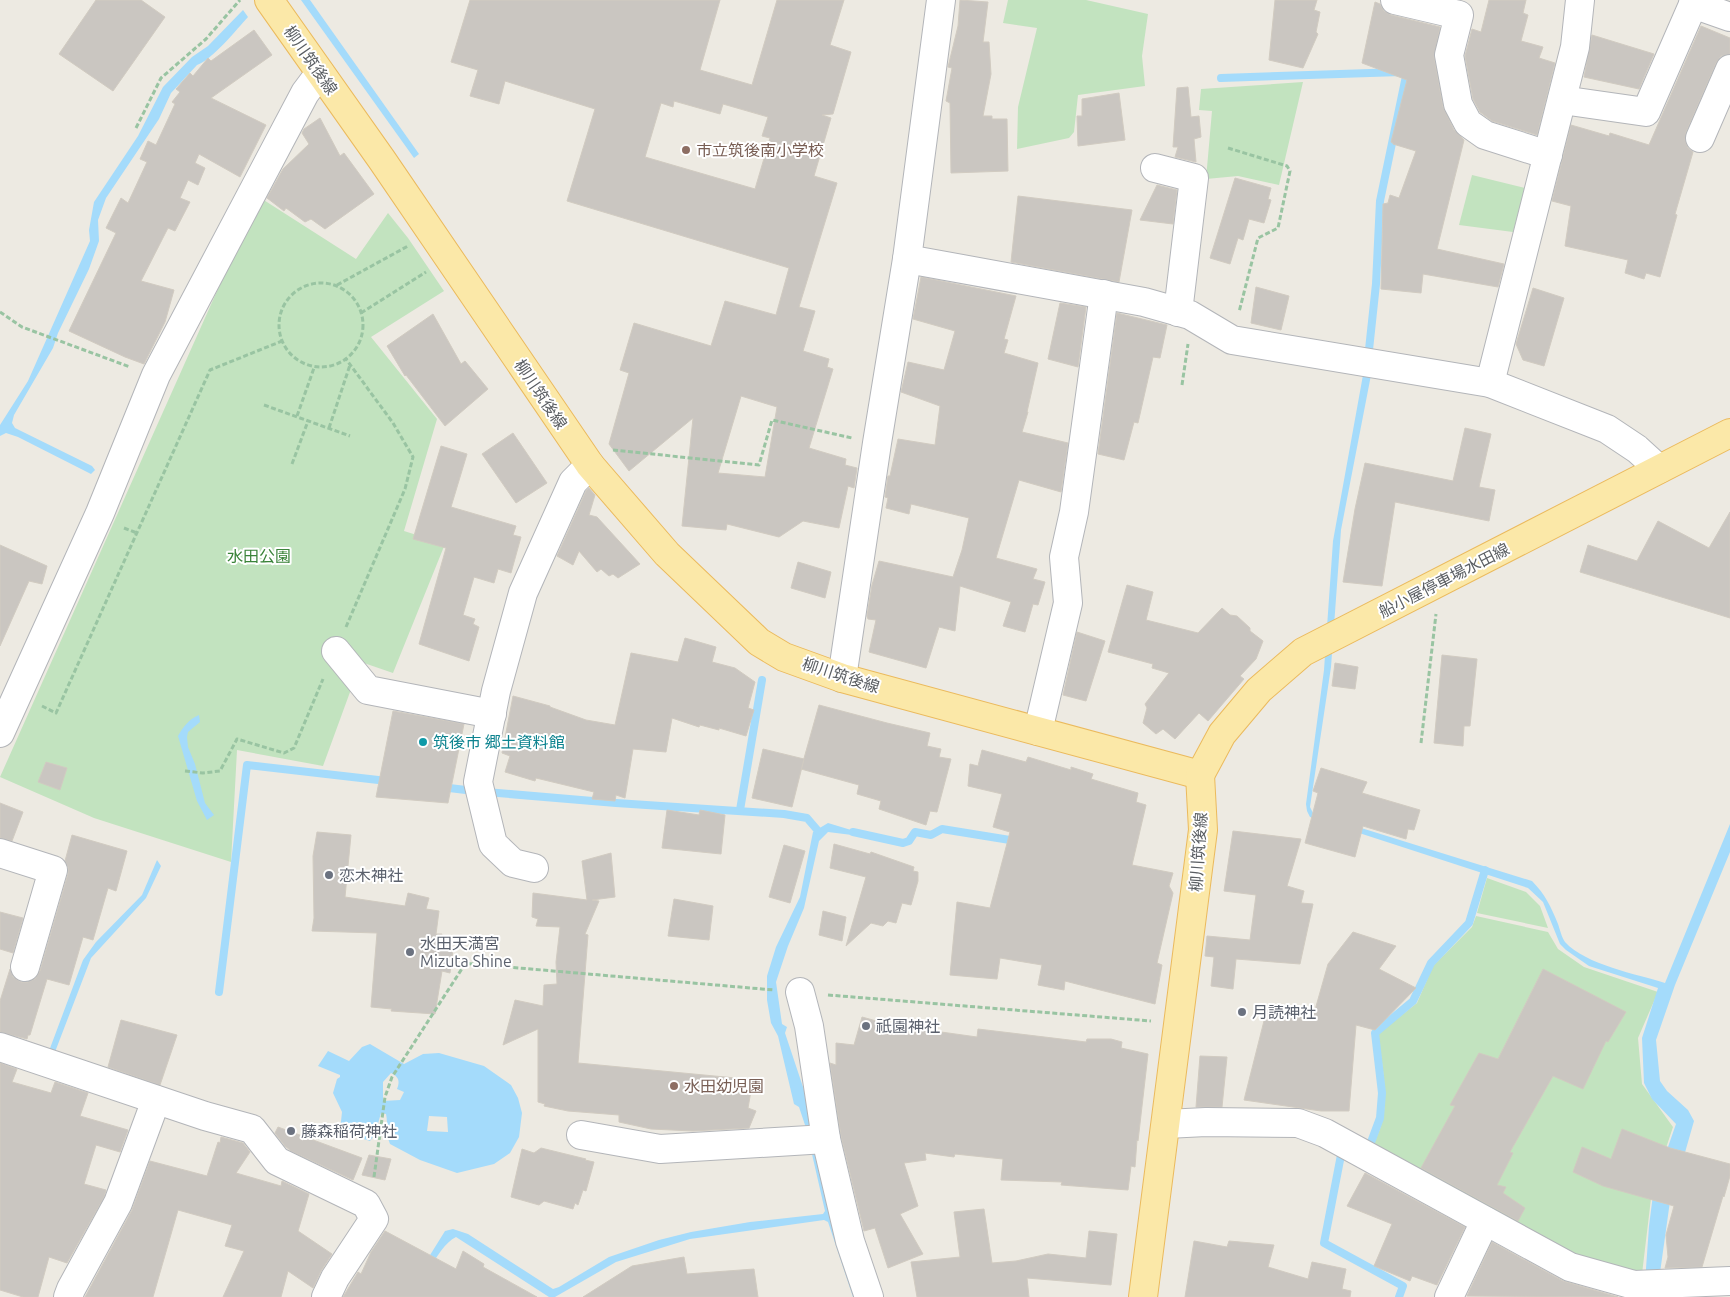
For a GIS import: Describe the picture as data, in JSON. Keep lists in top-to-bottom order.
{
  "streets": {
    "main road": ["柳川筑後線", "船小屋停車場水田線"]
  },
  "crossings": [
    ["柳川筑後線", "船小屋停車場水田線"]
  ],
  "parks": ["水田公園"],
  "places": [
    "市立筑後南小学校",
    "筑後市 郷土資料館",
    "恋木神社",
    "水田天満宮 Mizuta Shine",
    "月読神社",
    "祇園神社",
    "水田幼児園",
    "藤森稲荷神社"
  ]
}
